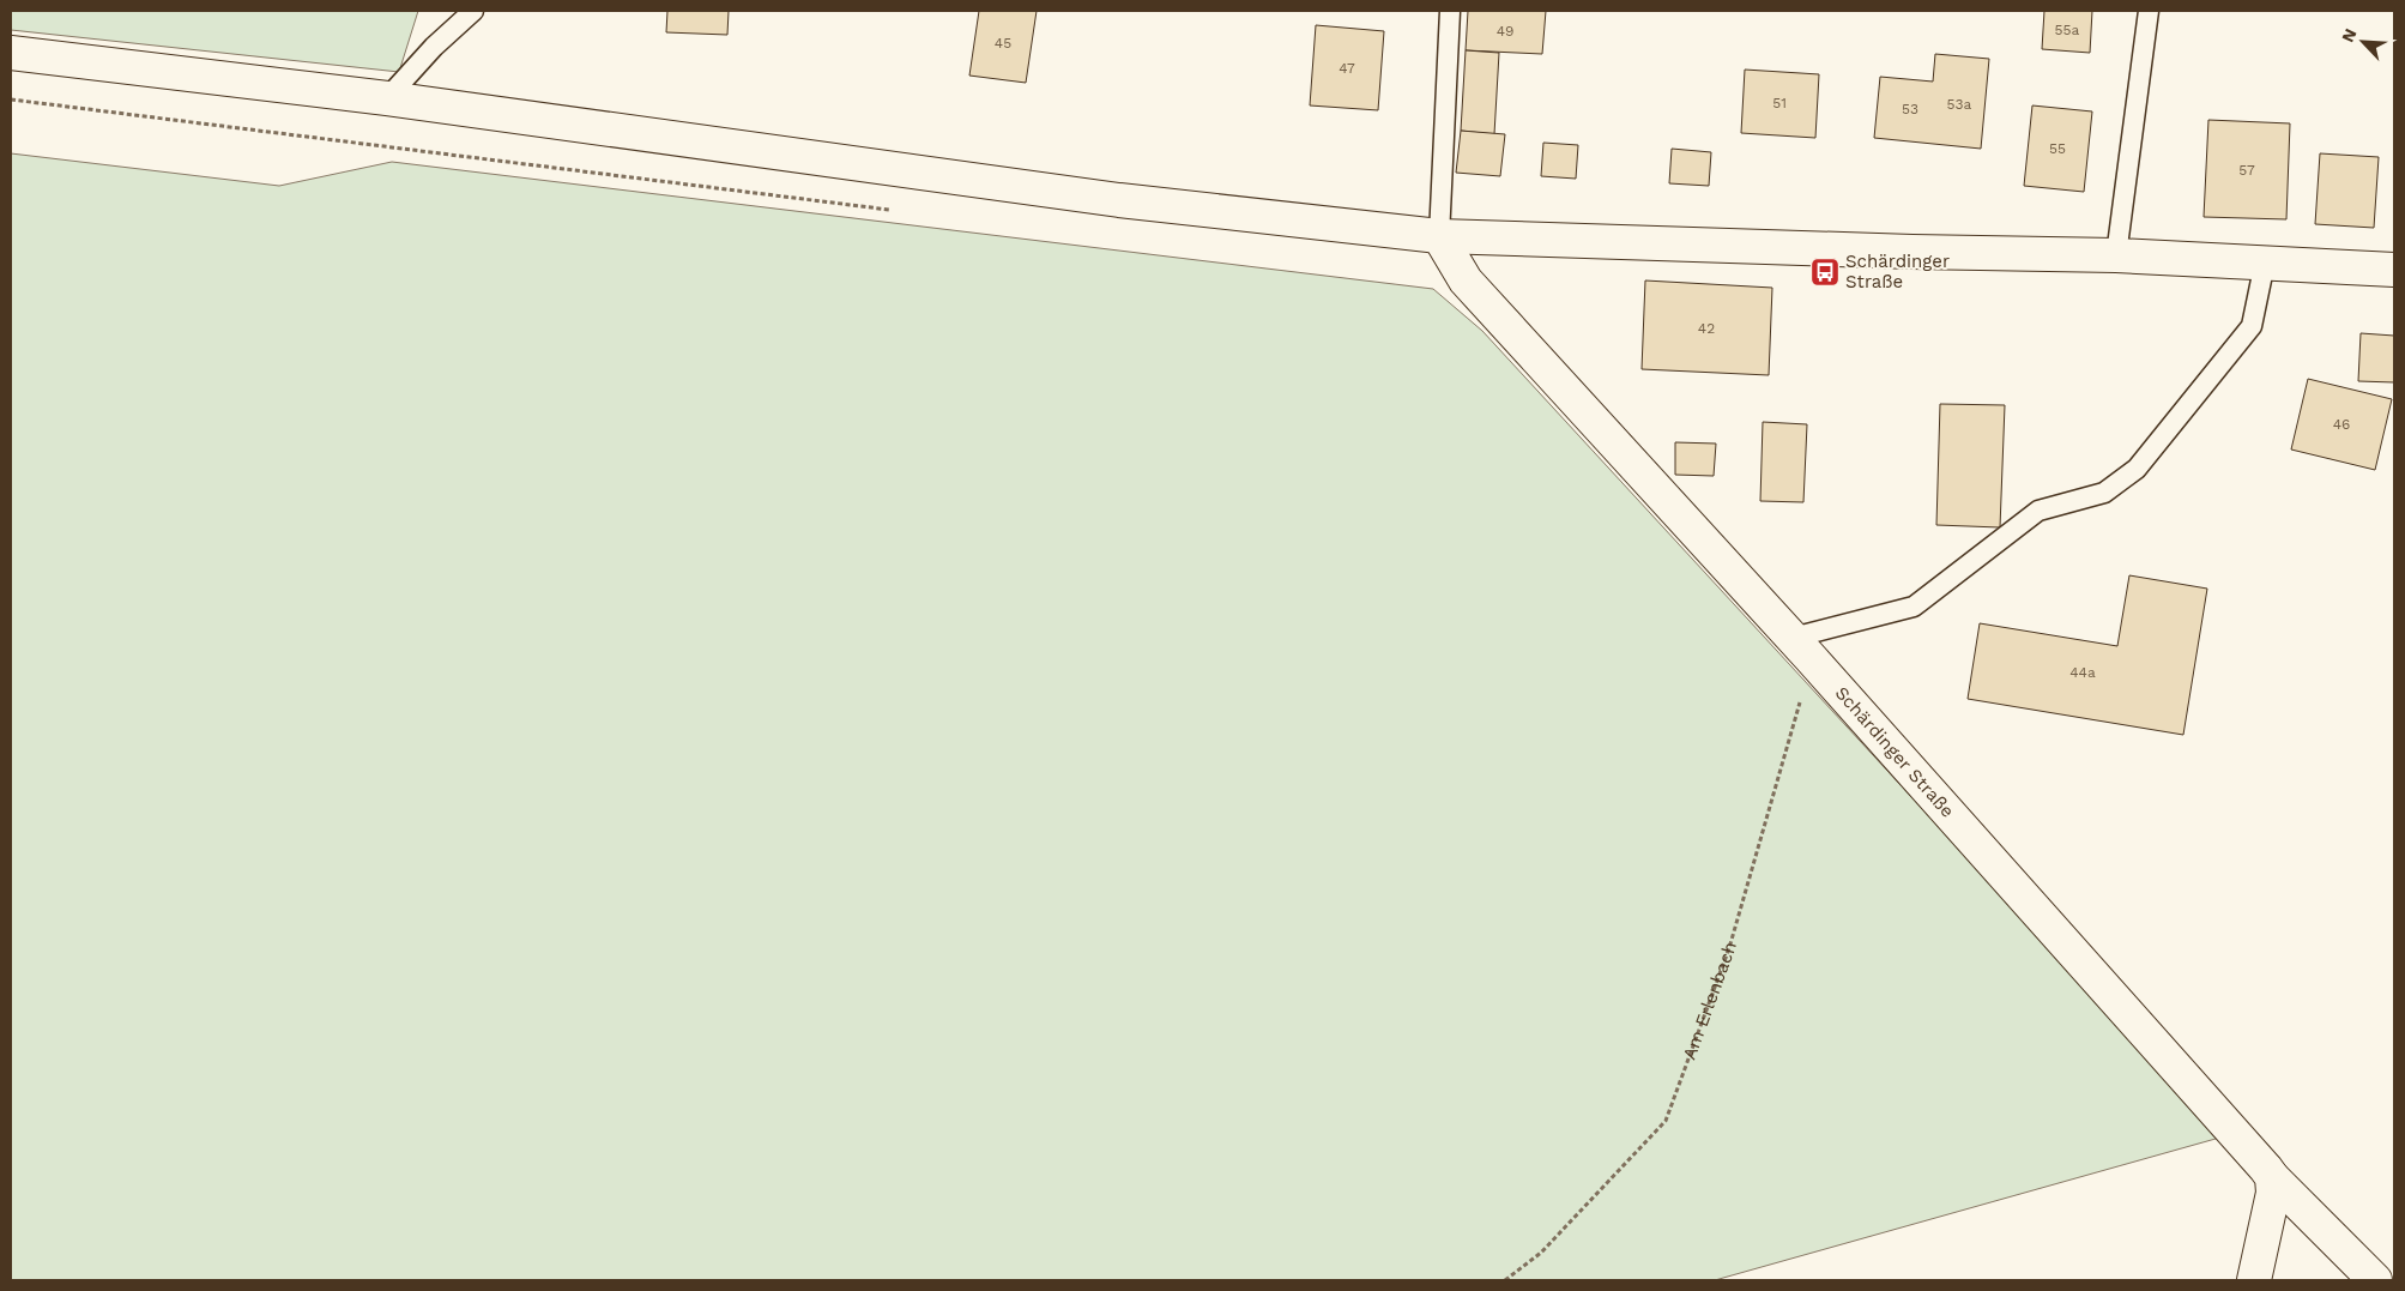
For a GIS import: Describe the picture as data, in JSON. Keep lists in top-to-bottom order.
{
  "streets": {
    "main road": ["Schärdinger Straße"],
    "path": ["Am Erlenbach"]
  },
  "crossings": [
    ["Schärdinger Straße", "Am Erlenbach"]
  ],
  "places": {
    "bus stop": ["Schärdinger Straße"]
  },
  "house_numbers": [
    "55a",
    "49",
    "45",
    "47",
    "51",
    "53a",
    "53",
    "55",
    "57",
    "42",
    "46",
    "44a"
  ],
  "north": "top left"
}
